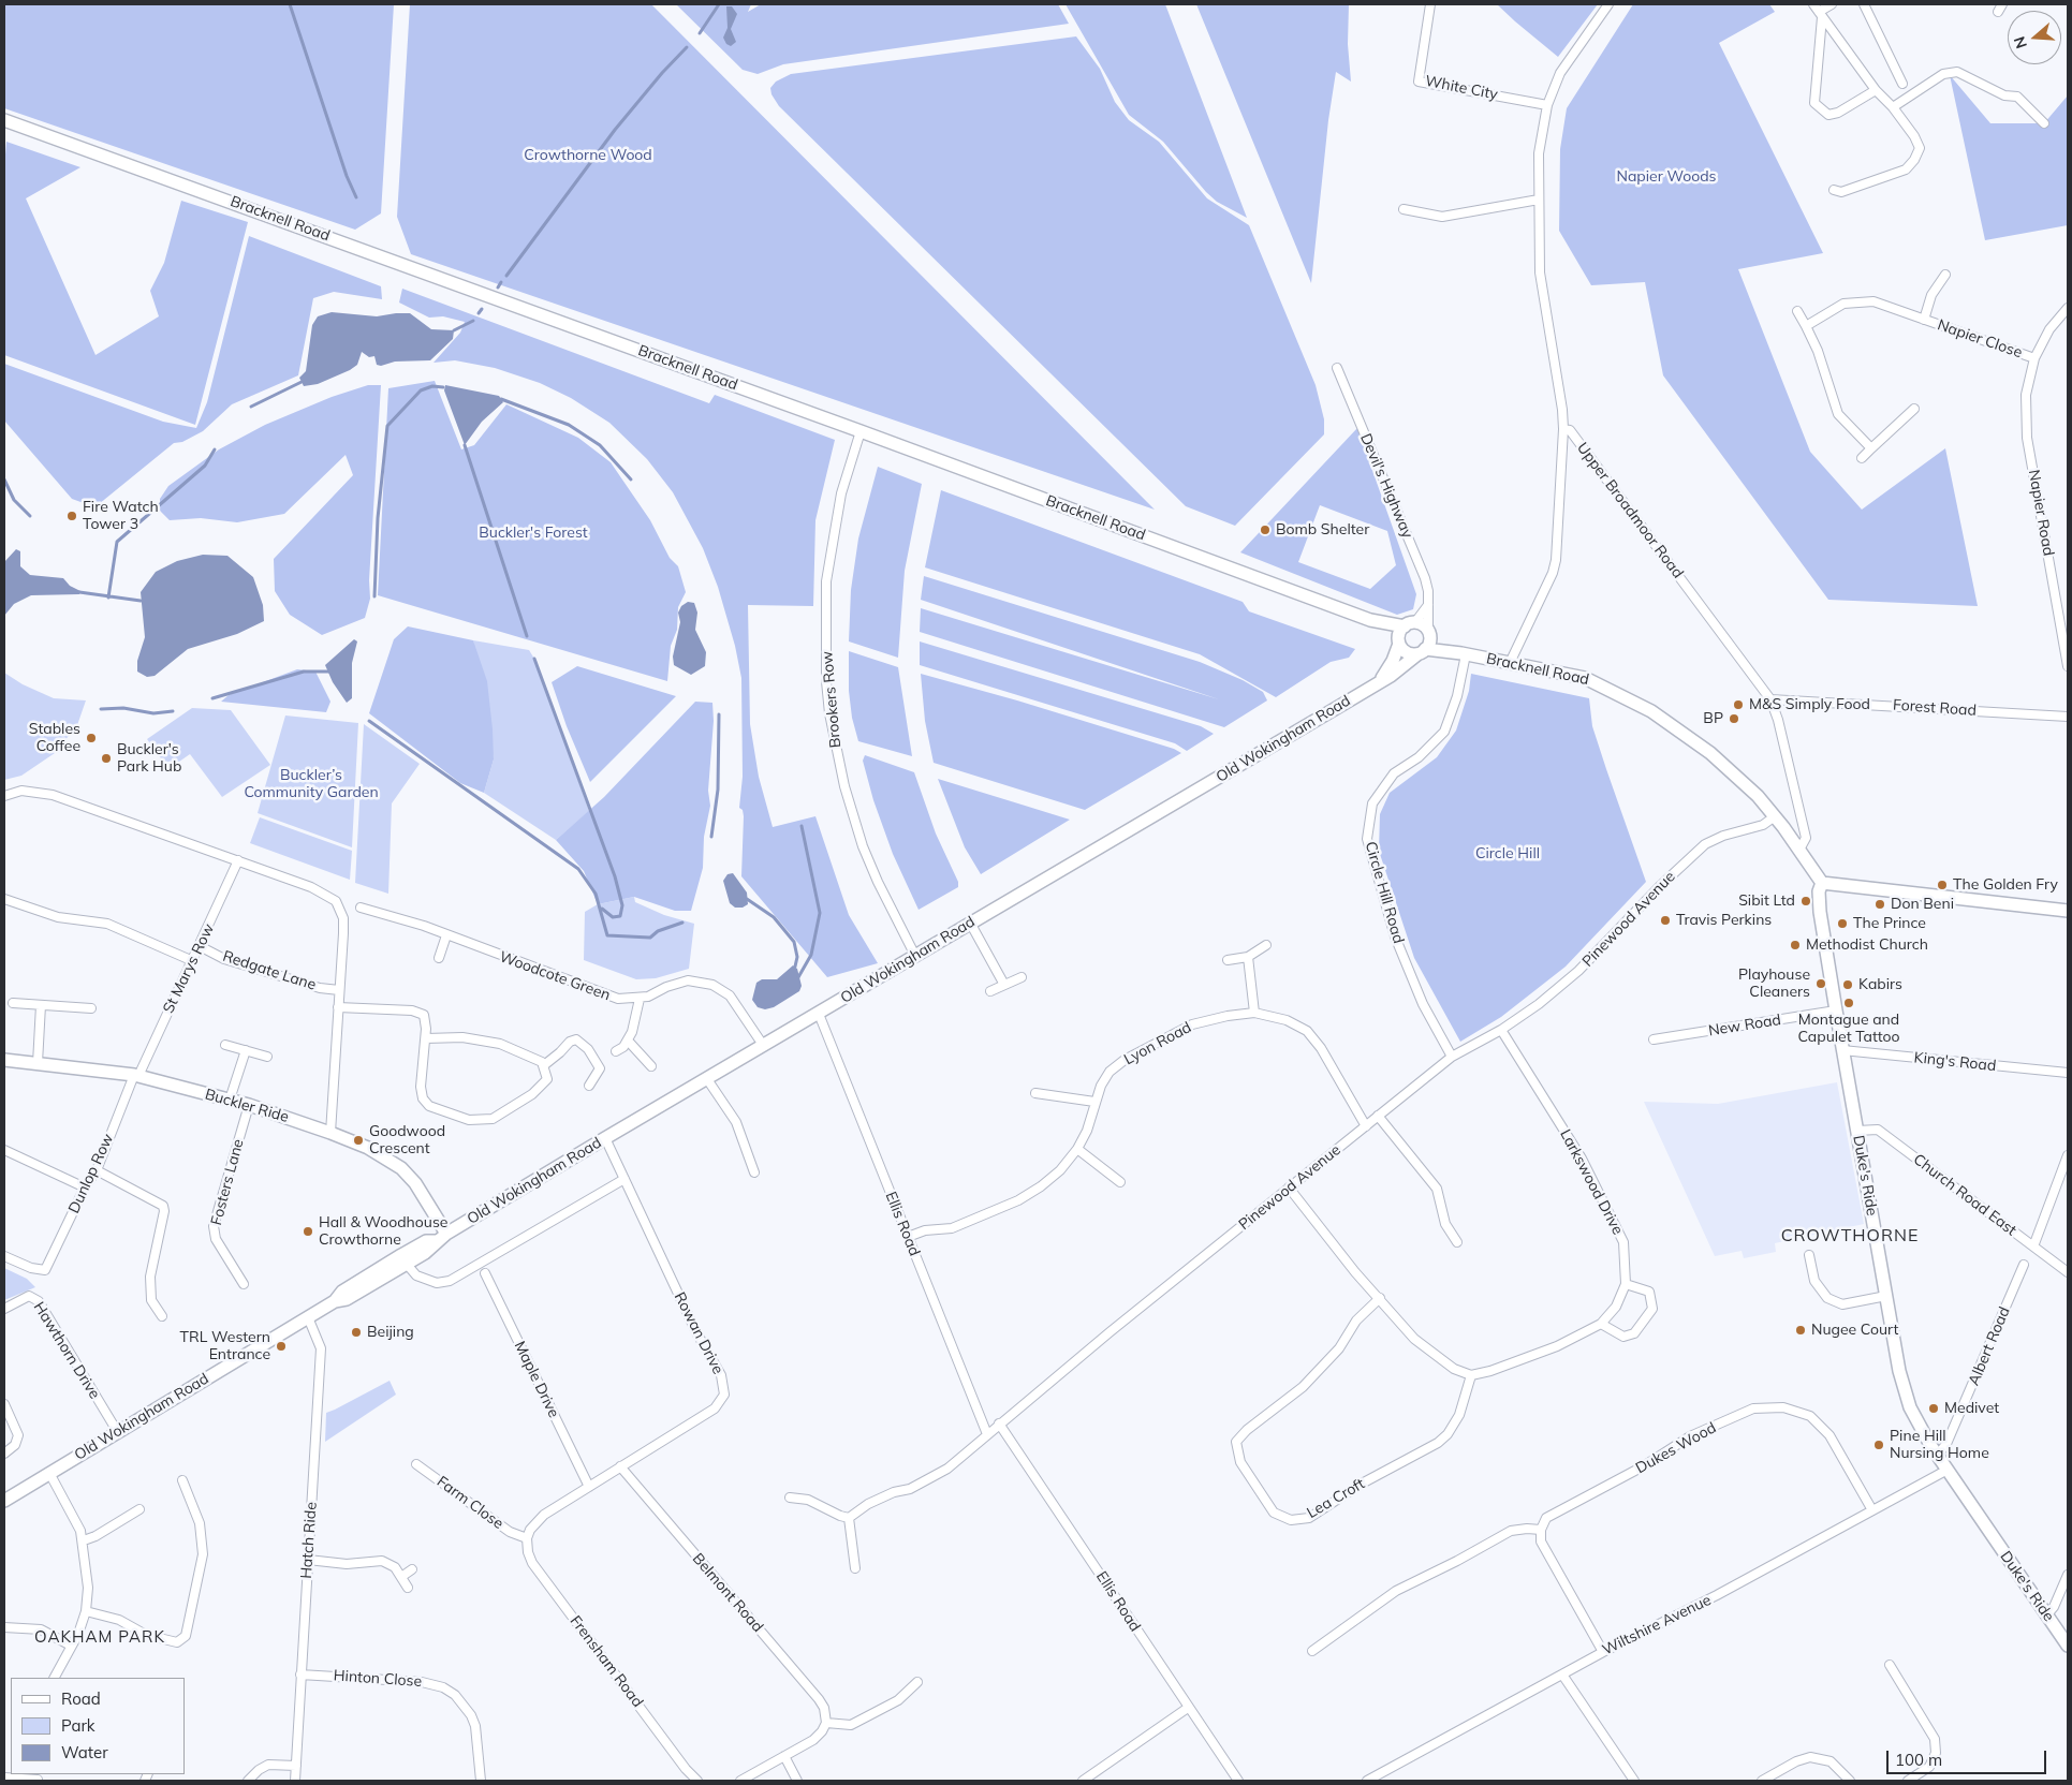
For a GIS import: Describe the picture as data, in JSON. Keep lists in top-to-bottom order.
{
  "streets": {
    "main road": [
      "Bracknell Road",
      "Old Wokingham Road",
      "Buckler Ride",
      "Duke's Ride"
    ],
    "street": [
      "White City",
      "Napier Close",
      "Devil's Highway",
      "Upper Broadmoor Road",
      "Napier Road",
      "Brookers Row",
      "Forest Road",
      "Circle Hill Road",
      "Pinewood Avenue",
      "St Marys Row",
      "Redgate Lane",
      "Woodcote Green",
      "New Road",
      "Lyon Road",
      "King's Road",
      "Dunlop Row",
      "Fosters Lane",
      "Larkswood Drive",
      "Church Road East",
      "Ellis Road",
      "Rowan Drive",
      "Albert Road",
      "Hawthorn Drive",
      "Maple Drive",
      "Dukes Wood",
      "Lea Croft",
      "Farm Close",
      "Hatch Ride",
      "Belmont Road",
      "Wiltshire Avenue",
      "Frensham Road",
      "Hinton Close"
    ]
  },
  "crossings": [
    ["Bracknell Road", "Devil's Highway"],
    ["Bracknell Road", "Upper Broadmoor Road"],
    ["Bracknell Road", "Brookers Row"],
    ["Bracknell Road", "Old Wokingham Road"],
    ["Bracknell Road", "Circle Hill Road"],
    ["Bracknell Road", "Pinewood Avenue"],
    ["Bracknell Road", "Duke's Ride"],
    ["Napier Close", "Napier Road"],
    ["Upper Broadmoor Road", "Forest Road"],
    ["Brookers Row", "Old Wokingham Road"],
    ["Old Wokingham Road", "Woodcote Green"],
    ["Old Wokingham Road", "Buckler Ride"],
    ["Old Wokingham Road", "Ellis Road"],
    ["Old Wokingham Road", "Rowan Drive"],
    ["Old Wokingham Road", "Hawthorn Drive"],
    ["Old Wokingham Road", "Hatch Ride"],
    ["Circle Hill Road", "Pinewood Avenue"],
    ["Pinewood Avenue", "Lyon Road"],
    ["Pinewood Avenue", "Larkswood Drive"],
    ["Pinewood Avenue", "Ellis Road"],
    ["St Marys Row", "Redgate Lane"],
    ["St Marys Row", "Buckler Ride"],
    ["St Marys Row", "Dunlop Row"],
    ["New Road", "Duke's Ride"],
    ["Lyon Road", "Ellis Road"],
    ["King's Road", "Duke's Ride"],
    ["Buckler Ride", "Dunlop Row"],
    ["Buckler Ride", "Fosters Lane"],
    ["Duke's Ride", "Church Road East"],
    ["Duke's Ride", "Albert Road"],
    ["Duke's Ride", "Wiltshire Avenue"],
    ["Larkswood Drive", "Lea Croft"],
    ["Rowan Drive", "Maple Drive"],
    ["Rowan Drive", "Farm Close"],
    ["Rowan Drive", "Belmont Road"],
    ["Rowan Drive", "Frensham Road"],
    ["Dukes Wood", "Wiltshire Avenue"],
    ["Farm Close", "Frensham Road"],
    ["Hatch Ride", "Hinton Close"]
  ],
  "districts": ["CROWTHORNE", "OAKHAM PARK"],
  "parks": [
    "Crowthorne Wood",
    "Napier Woods",
    "Buckler's Forest",
    "Buckler’s Community Garden",
    "Circle Hill"
  ],
  "places": [
    "Fire Watch Tower 3",
    "Bomb Shelter",
    "M&S Simply Food",
    "BP",
    "Stables Coffee",
    "Buckler's Park Hub",
    "The Golden Fry",
    "Sibit Ltd",
    "Don Beni",
    "Travis Perkins",
    "The Prince",
    "Methodist Church",
    "Playhouse Cleaners",
    "Kabirs",
    "Montague and Capulet Tattoo",
    "Goodwood Crescent",
    "Hall & Woodhouse Crowthorne",
    "Nugee Court",
    "Beijing",
    "TRL Western Entrance",
    "Medivet",
    "Pine Hill Nursing Home"
  ],
  "legend": ["Road", "Park", "Water"],
  "scale_bar": "100 m",
  "north": "left"
}
